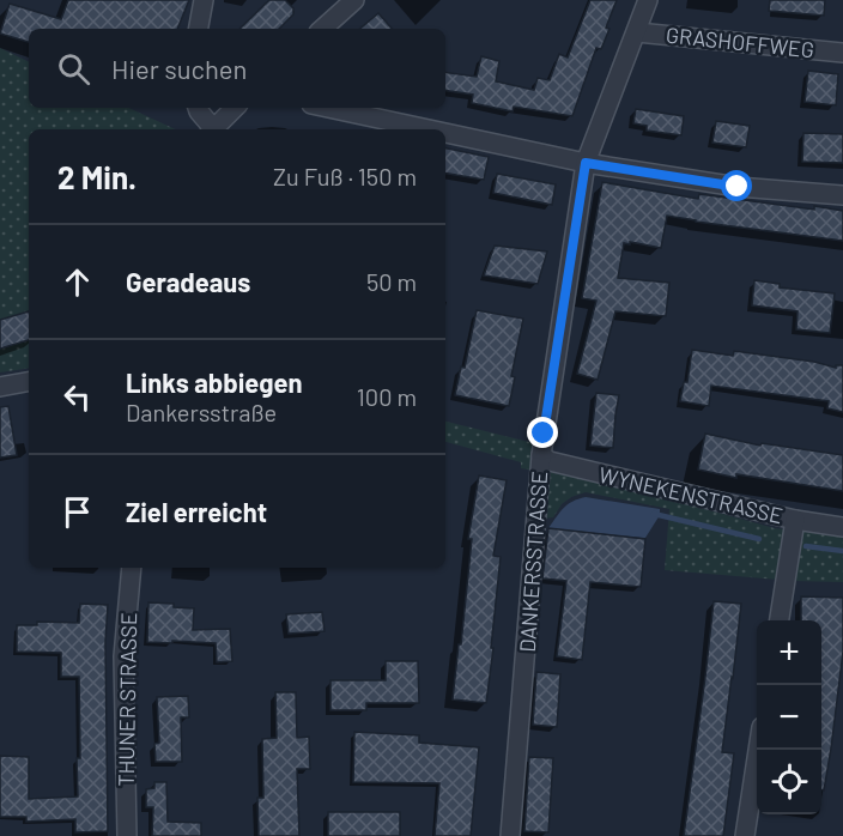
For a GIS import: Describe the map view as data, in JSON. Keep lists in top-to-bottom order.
{
  "streets": {
    "street": [
      "GRASHOFFWEG",
      "WYNEKENSTRASSE",
      "DANKERSSTRASSE",
      "THUNER STRASSE"
    ]
  },
  "crossings": [
    ["GRASHOFFWEG", "DANKERSSTRASSE"],
    ["WYNEKENSTRASSE", "DANKERSSTRASSE"]
  ],
  "page": {
    "search": "Hier suchen",
    "heading": ["2 Min.", "Zu Fuß · 150 m"],
    "list": [
      ["Geradeaus", "50 m"],
      ["Links abbiegen", "Dankersstraße", "100 m"],
      "Ziel erreicht"
    ],
    "map_buttons": ["+", "−"]
  }
}
